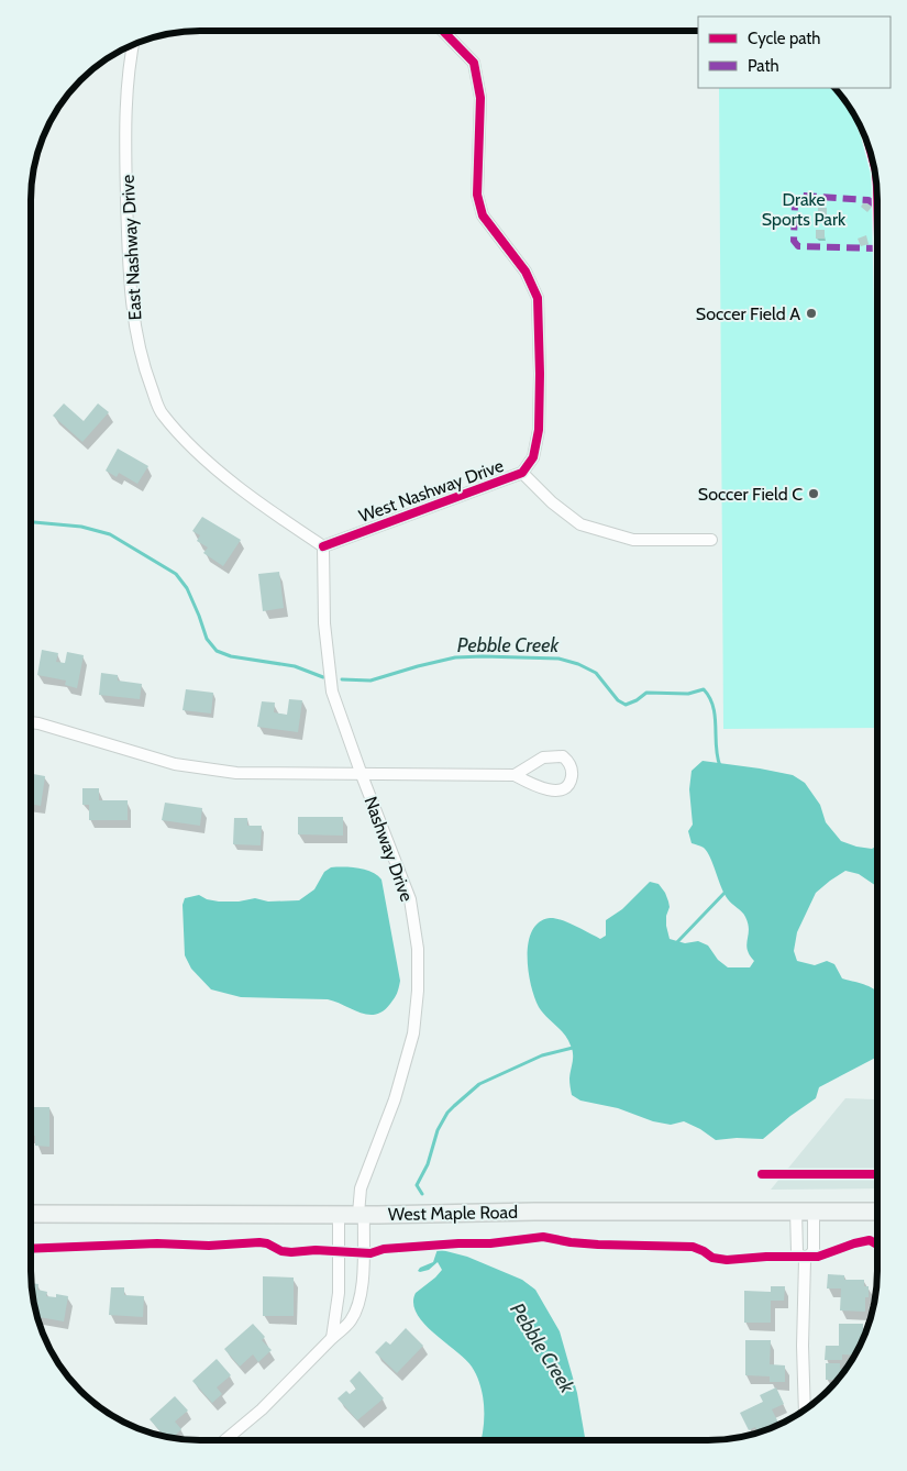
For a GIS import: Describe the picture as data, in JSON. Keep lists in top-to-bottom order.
{
  "streets": {
    "main road": ["West Maple Road"],
    "street": ["East Nashway Drive", "West Nashway Drive", "Nashway Drive"]
  },
  "crossings": [
    ["East Nashway Drive", "West Nashway Drive"],
    ["East Nashway Drive", "Nashway Drive"],
    ["West Nashway Drive", "Nashway Drive"],
    ["Nashway Drive", "West Maple Road"]
  ],
  "water": ["Pebble Creek"],
  "parks": ["Drake Sports Park"],
  "places": ["Soccer Field A", "Soccer Field C"],
  "legend": ["Cycle path", "Path"]
}
